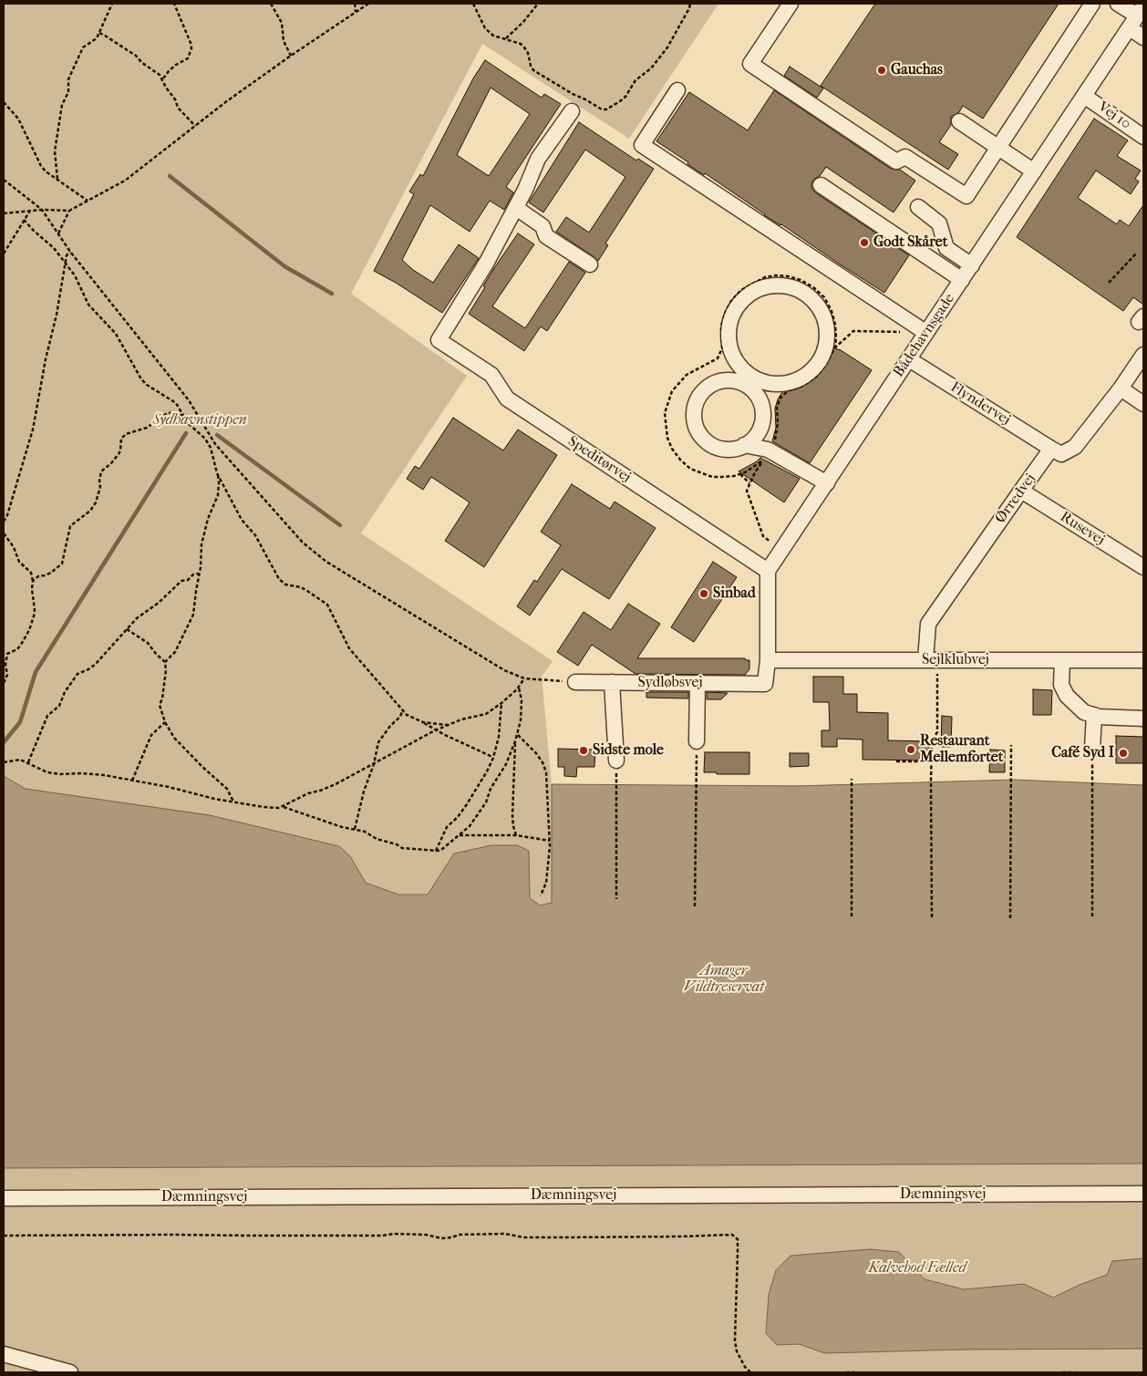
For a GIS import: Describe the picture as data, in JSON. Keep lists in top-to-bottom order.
{
  "streets": {
    "street": [
      "Vej 10",
      "Bådehavnsgade",
      "Flyndervej",
      "Speditørvej",
      "Ørredvej",
      "Rusevej",
      "Sejlklubvej",
      "Sydløbsvej",
      "Dæmningsvej"
    ]
  },
  "crossings": [
    ["Vej 10", "Bådehavnsgade"],
    ["Bådehavnsgade", "Flyndervej"],
    ["Bådehavnsgade", "Speditørvej"],
    ["Flyndervej", "Ørredvej"],
    ["Ørredvej", "Rusevej"],
    ["Ørredvej", "Sejlklubvej"],
    ["Sejlklubvej", "Sydløbsvej"]
  ],
  "parks": ["Sydhavnstippen", "Amager Vildtreservat", "Kalvebod Fælled"],
  "places": [
    "Gauchas",
    "Godt Skåret",
    "Sinbad",
    "Restaurant Mellemfortet",
    "Sidste mole",
    "Café Syd I"
  ]
}
